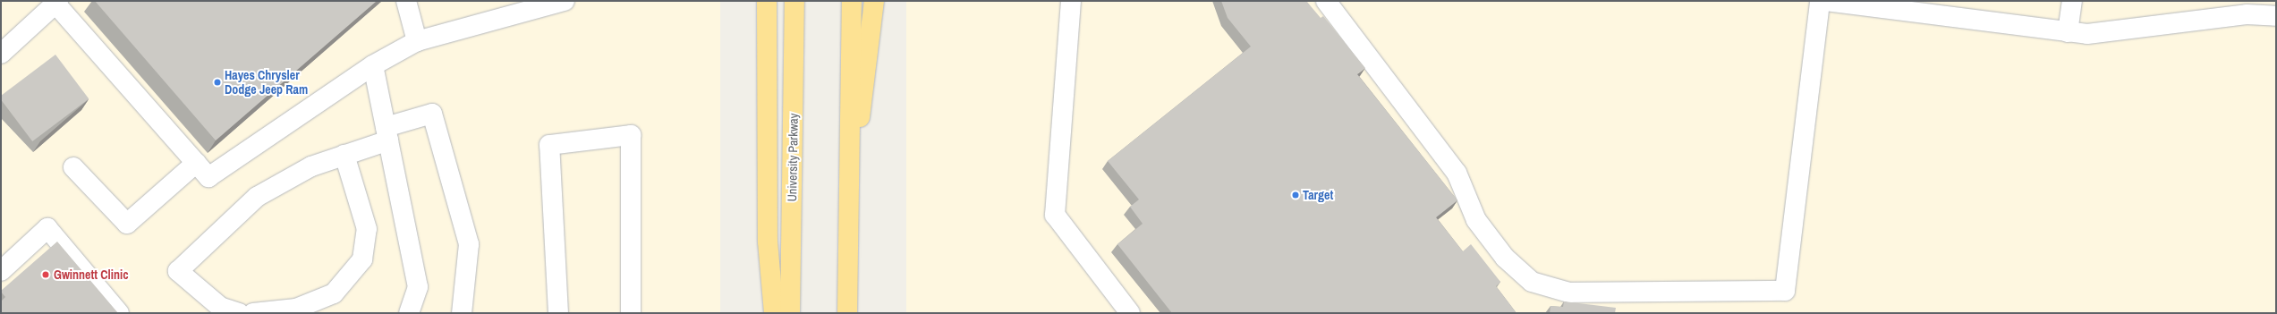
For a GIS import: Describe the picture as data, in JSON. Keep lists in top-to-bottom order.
{
  "streets": {
    "highway": ["University Parkway"]
  },
  "places": ["Hayes Chrysler Dodge Jeep Ram", "Target", "Gwinnett Clinic"]
}
